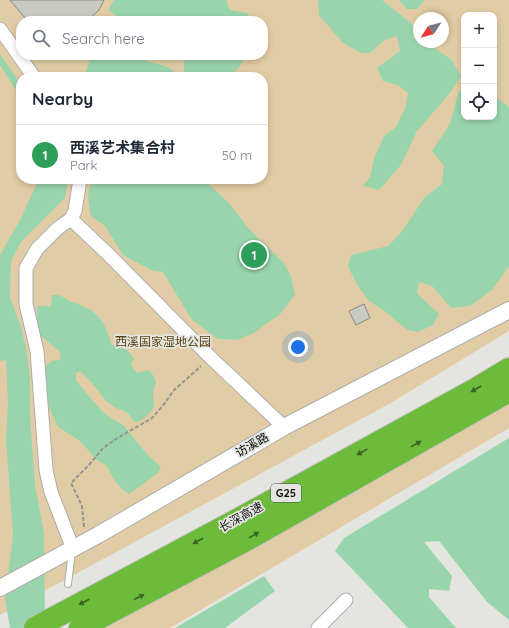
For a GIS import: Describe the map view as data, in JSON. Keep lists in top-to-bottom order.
{
  "streets": {
    "highway": ["G25", "长深高速"],
    "street": ["访溪路"]
  },
  "parks": ["西溪国家湿地公园"],
  "north": "bottom left",
  "page": {
    "map_buttons": ["+", "−"],
    "search": "Search here",
    "heading": "Nearby",
    "list": [
      {
        "mark": "1",
        "name": "西溪艺术集合村",
        "note": "Park",
        "value": "50 m"
      }
    ],
    "pins": "1"
  }
}
